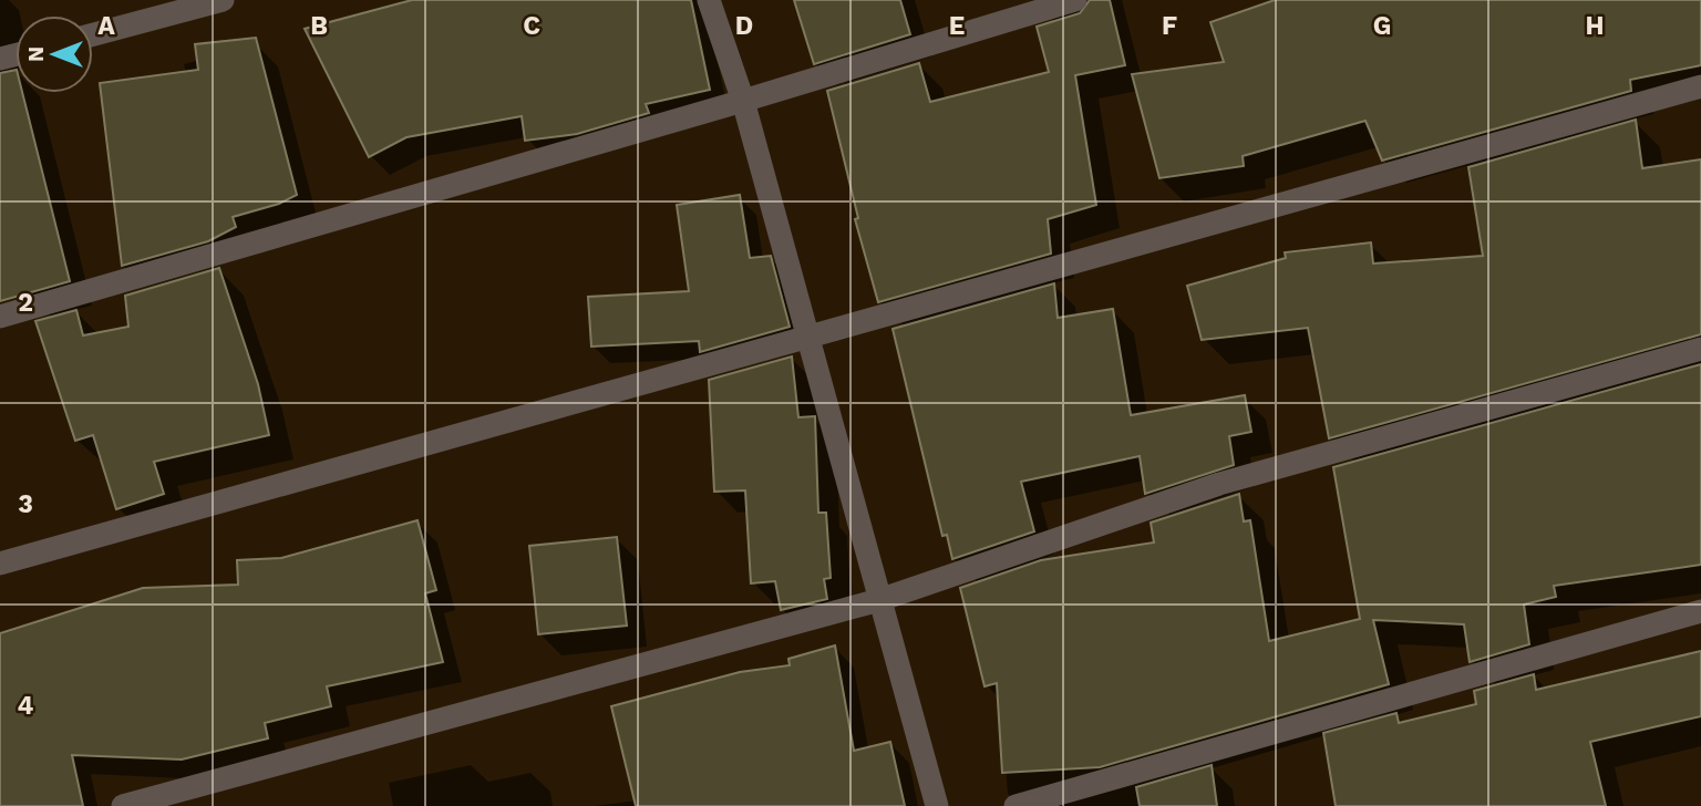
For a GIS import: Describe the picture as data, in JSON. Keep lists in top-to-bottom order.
{
  "north": "left",
  "grid": {
    "columns": [
      "A",
      "B",
      "C",
      "D",
      "E",
      "F",
      "G",
      "H"
    ],
    "rows": ["2", "3", "4"]
  }
}
